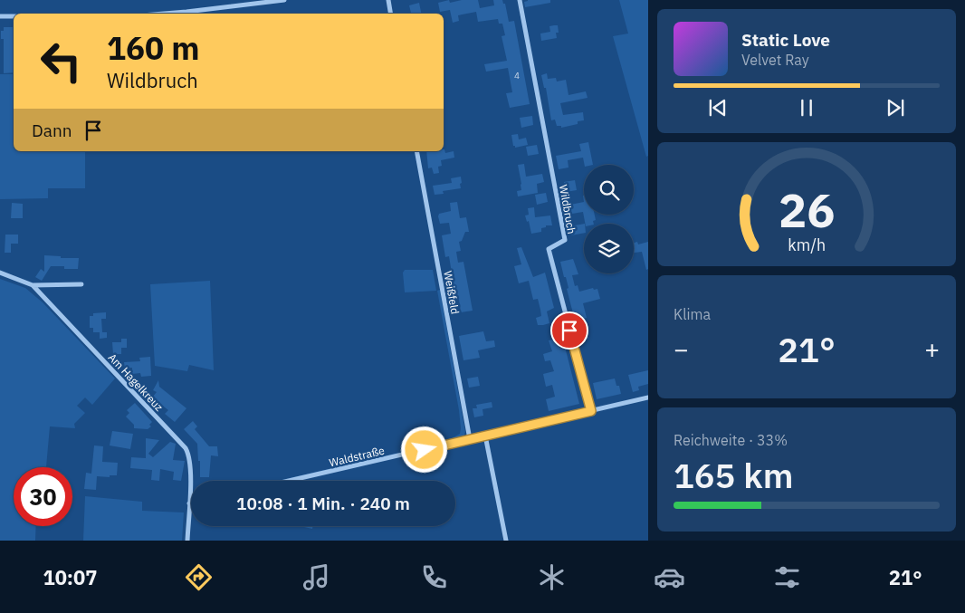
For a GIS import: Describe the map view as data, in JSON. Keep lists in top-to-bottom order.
{
  "streets": {
    "street": [
      "Wildbruch",
      "Weißfeld",
      "Am Hagelkreuz",
      "Waldstraße"
    ]
  },
  "crossings": [
    ["Wildbruch", "Waldstraße"],
    ["Weißfeld", "Waldstraße"]
  ],
  "house_numbers": ["4"],
  "page": {
    "turn": ["160 m", "Wildbruch"],
    "song": ["Static Love", "Velvet Ray"],
    "then": "Dann",
    "tile": [
      "Klima",
      ["Reichweite · 33%", "165 km"]
    ],
    "heat": ["−", "21°", "+"],
    "limit": "30",
    "trip": "10:08 · 1 Min. · 240 m",
    "tabs": ["10:07", "21°"],
    "gauge": ["26", "km/h"]
  }
}
